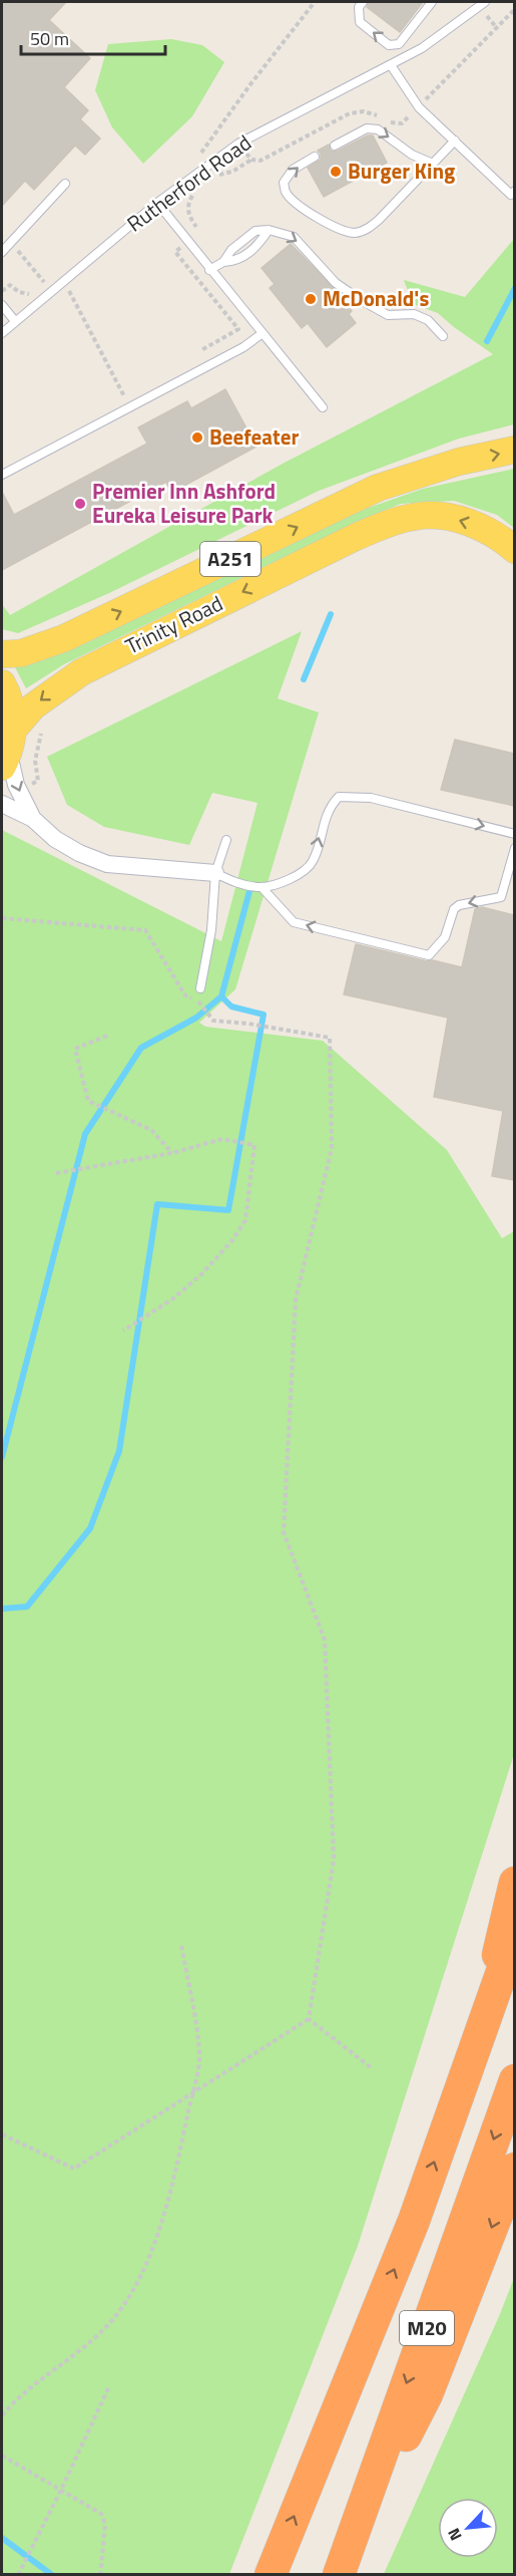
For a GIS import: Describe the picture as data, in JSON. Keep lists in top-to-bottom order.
{
  "streets": {
    "highway": ["M20"],
    "main road": ["A251", "Trinity Road"],
    "lane": ["Rutherford Road"]
  },
  "places": [
    "Burger King",
    "McDonald's",
    "Beefeater",
    "Premier Inn Ashford Eureka Leisure Park"
  ],
  "scale_bar": "50 m",
  "north": "bottom left"
}
